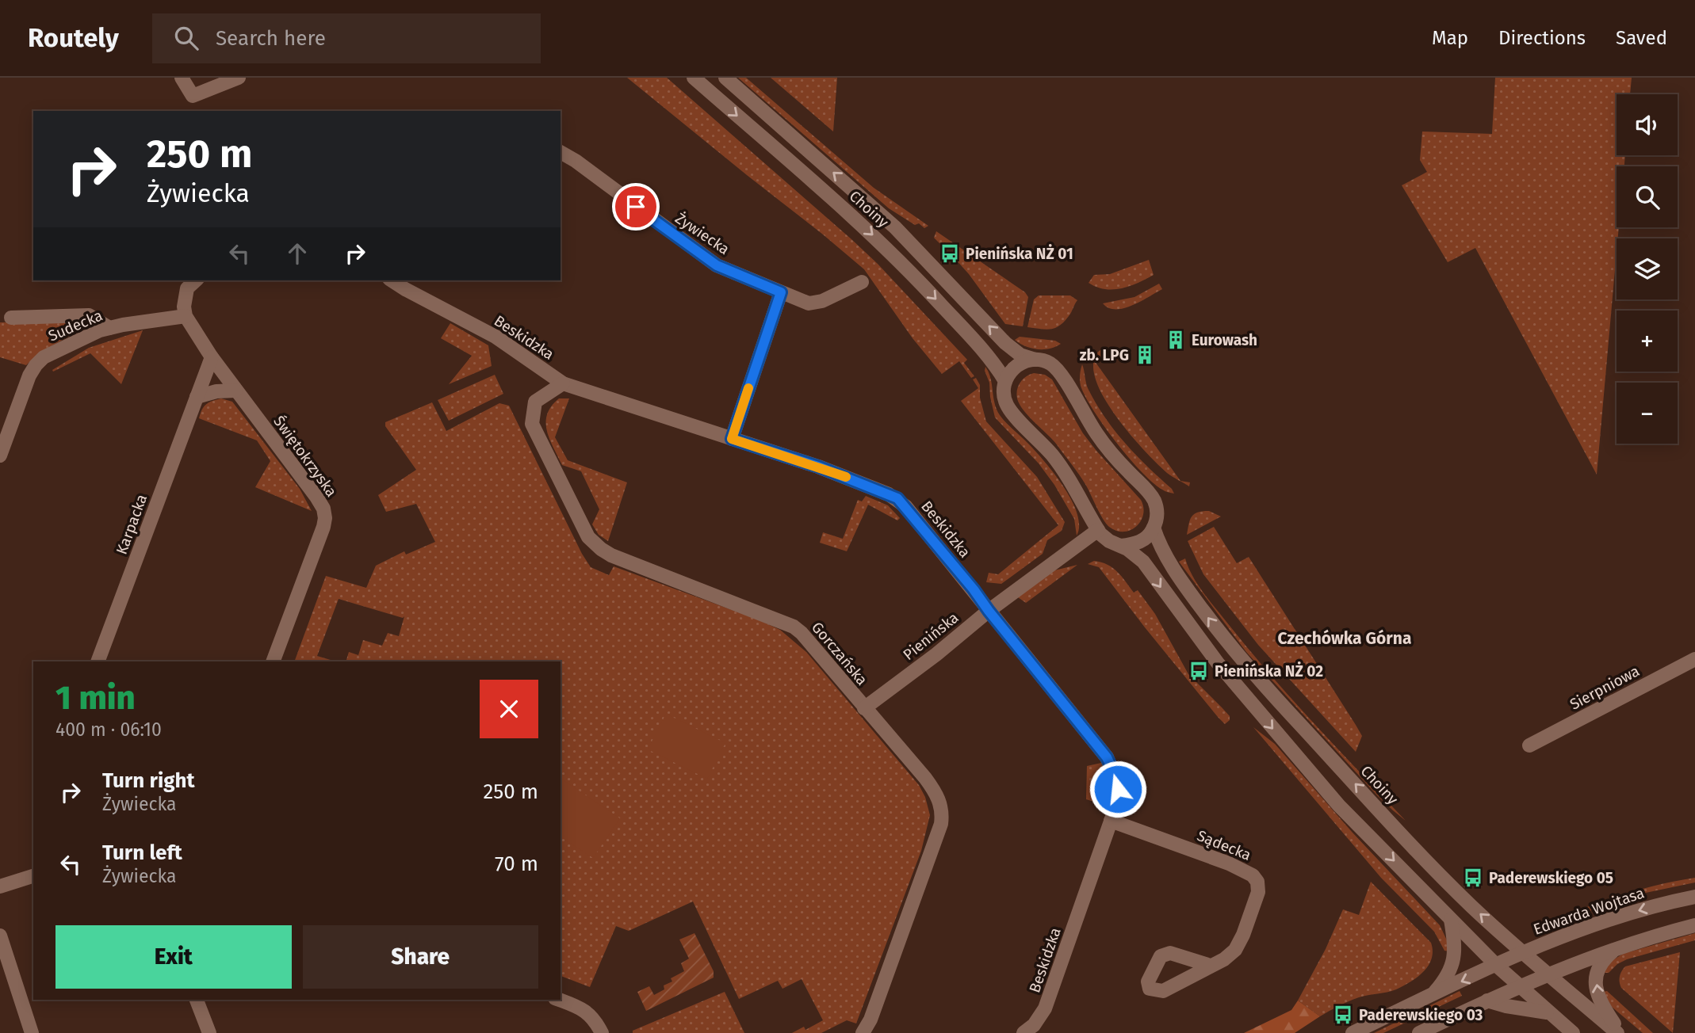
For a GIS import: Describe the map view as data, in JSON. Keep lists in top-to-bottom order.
{
  "streets": {
    "street": [
      "Choiny",
      "Żywiecka",
      "Sudecka",
      "Beskidzka",
      "Świętokrzyska",
      "Karpacka",
      "Pienińska",
      "Gorczańska",
      "Sierpniowa",
      "Sądecka",
      "Edwarda Wojtasa"
    ]
  },
  "crossings": [
    ["Choiny", "Edwarda Wojtasa"],
    ["Sudecka", "Świętokrzyska"],
    ["Beskidzka", "Pienińska"],
    ["Beskidzka", "Gorczańska"],
    ["Beskidzka", "Sądecka"],
    ["Świętokrzyska", "Karpacka"],
    ["Pienińska", "Gorczańska"]
  ],
  "districts": ["Czechówka Górna"],
  "places": {
    "bus stop": [
      "Pienińska NŻ 01",
      "Pienińska NŻ 02",
      "Paderewskiego 05",
      "Paderewskiego 03"
    ],
    "building": ["Eurowash", "zb. LPG"]
  },
  "page": {
    "header": "Routely",
    "search": "Search here",
    "nav": ["Map", "Directions", "Saved"],
    "map_buttons": ["+", "−"],
    "turn": ["250 m", "Żywiecka"],
    "heading": ["1 min", "400 m · 06:10"],
    "list": [
      {
        "name": "Turn right",
        "note": "Żywiecka",
        "value": "250 m"
      },
      {
        "name": "Turn left",
        "note": "Żywiecka",
        "value": "70 m"
      }
    ],
    "buttons": ["Exit", "Share"]
  }
}
